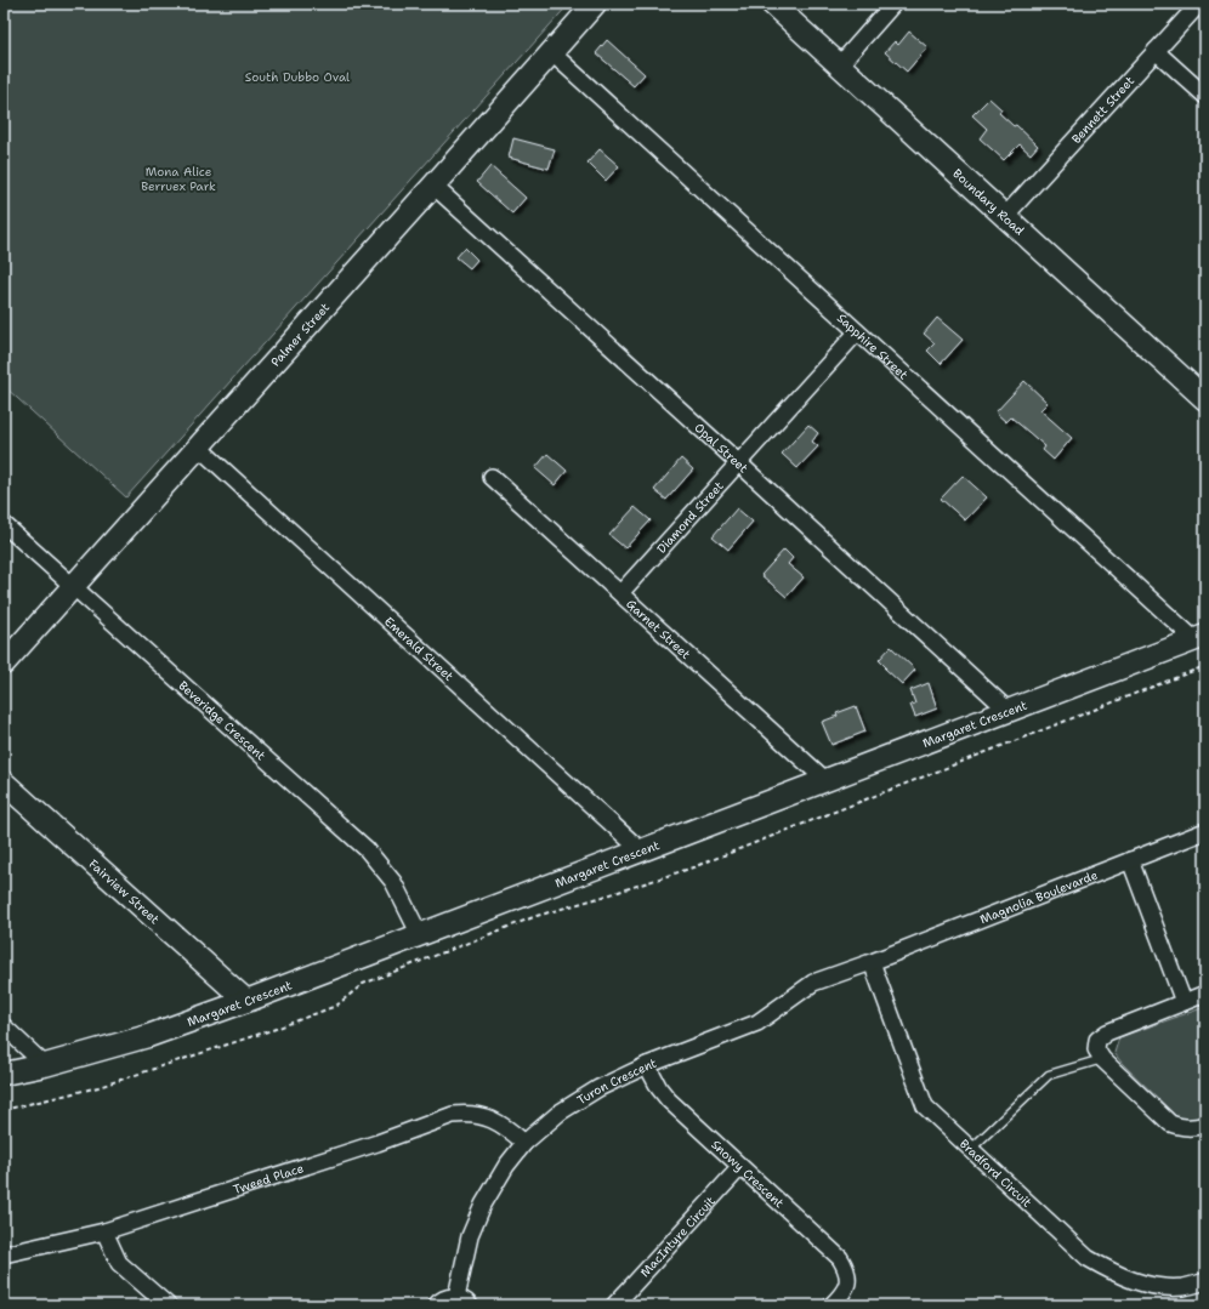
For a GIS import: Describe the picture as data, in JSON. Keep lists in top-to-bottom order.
{
  "streets": {
    "street": [
      "Bennett Street",
      "Boundary Road",
      "Palmer Street",
      "Sapphire Street",
      "Opal Street",
      "Diamond Street",
      "Garnet Street",
      "Emerald Street",
      "Beveridge Crescent",
      "Margaret Crescent",
      "Fairview Street",
      "Magnolia Boulevarde",
      "Turon Crescent",
      "Bradford Circuit",
      "Snowy Crescent",
      "Tweed Place",
      "MacIntyre Circuit"
    ]
  },
  "crossings": [
    ["Bennett Street", "Boundary Road"],
    ["Palmer Street", "Sapphire Street"],
    ["Palmer Street", "Opal Street"],
    ["Palmer Street", "Emerald Street"],
    ["Palmer Street", "Beveridge Crescent"],
    ["Sapphire Street", "Diamond Street"],
    ["Sapphire Street", "Margaret Crescent"],
    ["Opal Street", "Diamond Street"],
    ["Opal Street", "Margaret Crescent"],
    ["Diamond Street", "Garnet Street"],
    ["Garnet Street", "Margaret Crescent"],
    ["Emerald Street", "Margaret Crescent"],
    ["Beveridge Crescent", "Margaret Crescent"],
    ["Margaret Crescent", "Fairview Street"],
    ["Magnolia Boulevarde", "Turon Crescent"],
    ["Magnolia Boulevarde", "Bradford Circuit"],
    ["Turon Crescent", "Bradford Circuit"],
    ["Turon Crescent", "Snowy Crescent"],
    ["Turon Crescent", "Tweed Place"],
    ["Snowy Crescent", "MacIntyre Circuit"]
  ],
  "parks": ["South Dubbo Oval", "Mona Alice Berruex Park"]
}
